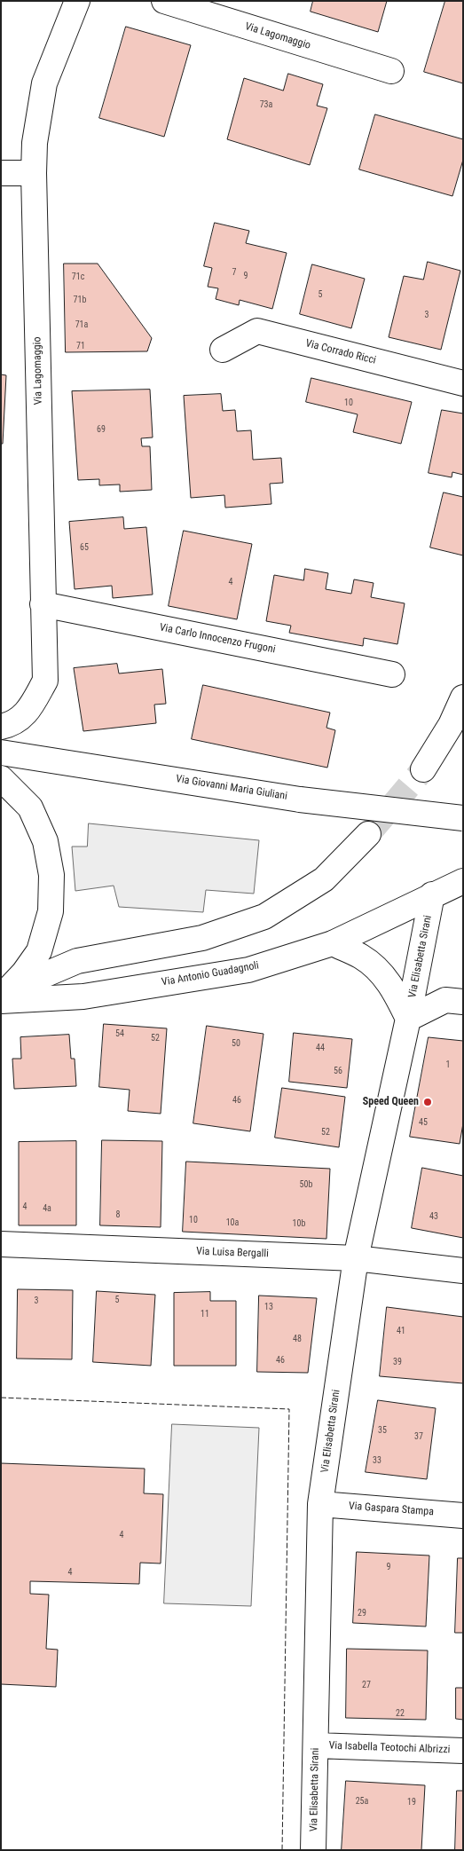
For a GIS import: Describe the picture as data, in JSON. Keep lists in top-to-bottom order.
{
  "streets": {
    "street": [
      "Via Lagomaggio",
      "Via Corrado Ricci",
      "Via Carlo Innocenzo Frugoni",
      "Via Giovanni Maria Giuliani",
      "Via Elisabetta Sirani",
      "Via Antonio Guadagnoli",
      "Via Luisa Bergalli",
      "Via Gaspara Stampa",
      "Via Isabella Teotochi Albrizzi"
    ]
  },
  "crossings": [
    ["Via Lagomaggio", "Via Carlo Innocenzo Frugoni"],
    ["Via Elisabetta Sirani", "Via Antonio Guadagnoli"],
    ["Via Elisabetta Sirani", "Via Luisa Bergalli"],
    ["Via Elisabetta Sirani", "Via Gaspara Stampa"],
    ["Via Elisabetta Sirani", "Via Isabella Teotochi Albrizzi"]
  ],
  "places": ["Speed Queen"],
  "house_numbers": [
    "73a",
    "7",
    "9",
    "71c",
    "5",
    "71b",
    "3",
    "71a",
    "71",
    "10",
    "69",
    "65",
    "4",
    "54",
    "52",
    "50",
    "44",
    "1",
    "56",
    "46",
    "45",
    "52",
    "50b",
    "4",
    "4a",
    "8",
    "43",
    "10",
    "10a",
    "10b",
    "5",
    "3",
    "13",
    "11",
    "41",
    "48",
    "46",
    "39",
    "35",
    "37",
    "33",
    "4",
    "9",
    "4",
    "29",
    "27",
    "22",
    "25a",
    "19"
  ]
}
